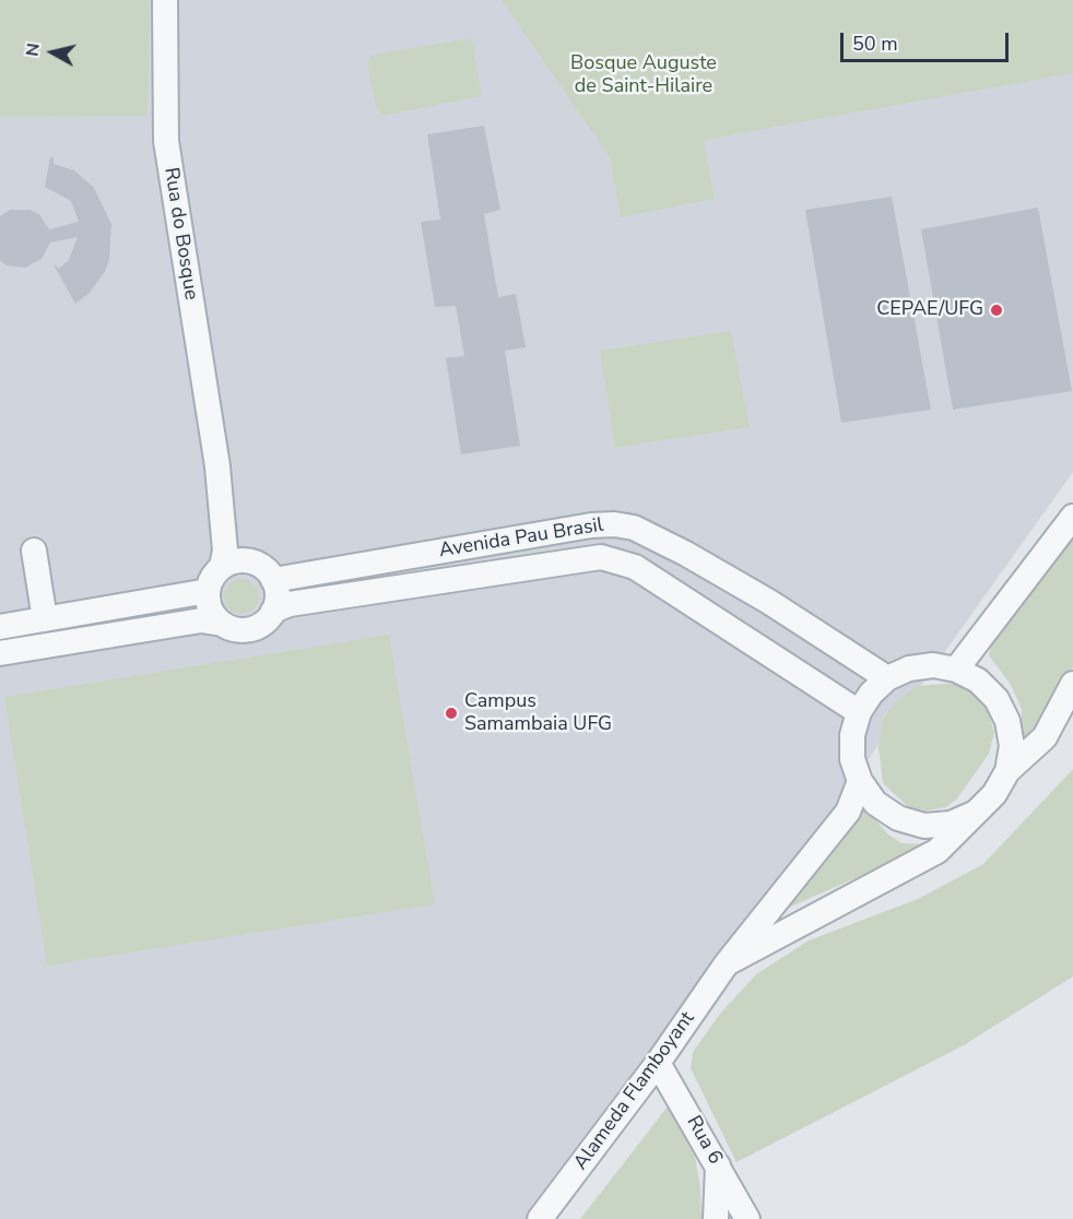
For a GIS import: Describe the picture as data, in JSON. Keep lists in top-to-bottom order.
{
  "streets": {
    "street": [
      "Rua do Bosque",
      "Avenida Pau Brasil",
      "Alameda Flamboyant",
      "Rua 6"
    ]
  },
  "crossings": [
    ["Rua do Bosque", "Avenida Pau Brasil"],
    ["Avenida Pau Brasil", "Alameda Flamboyant"],
    ["Alameda Flamboyant", "Rua 6"]
  ],
  "parks": ["Bosque Auguste de Saint-Hilaire"],
  "places": ["CEPAE/UFG", "Campus Samambaia UFG"],
  "scale_bar": "50 m",
  "north": "left"
}
